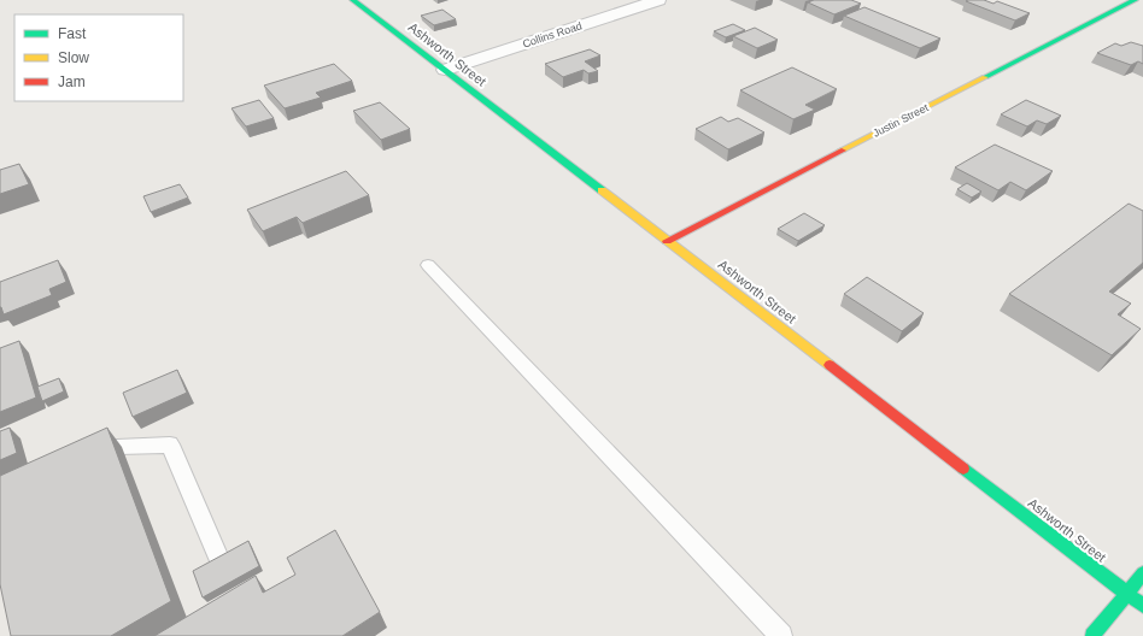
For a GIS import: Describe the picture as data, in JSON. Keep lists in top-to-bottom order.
{
  "streets": {
    "street": ["Collins Road", "Ashworth Street", "Justin Street"]
  },
  "crossings": [
    ["Collins Road", "Ashworth Street"],
    ["Ashworth Street", "Justin Street"]
  ],
  "legend": ["Fast", "Slow", "Jam"]
}
